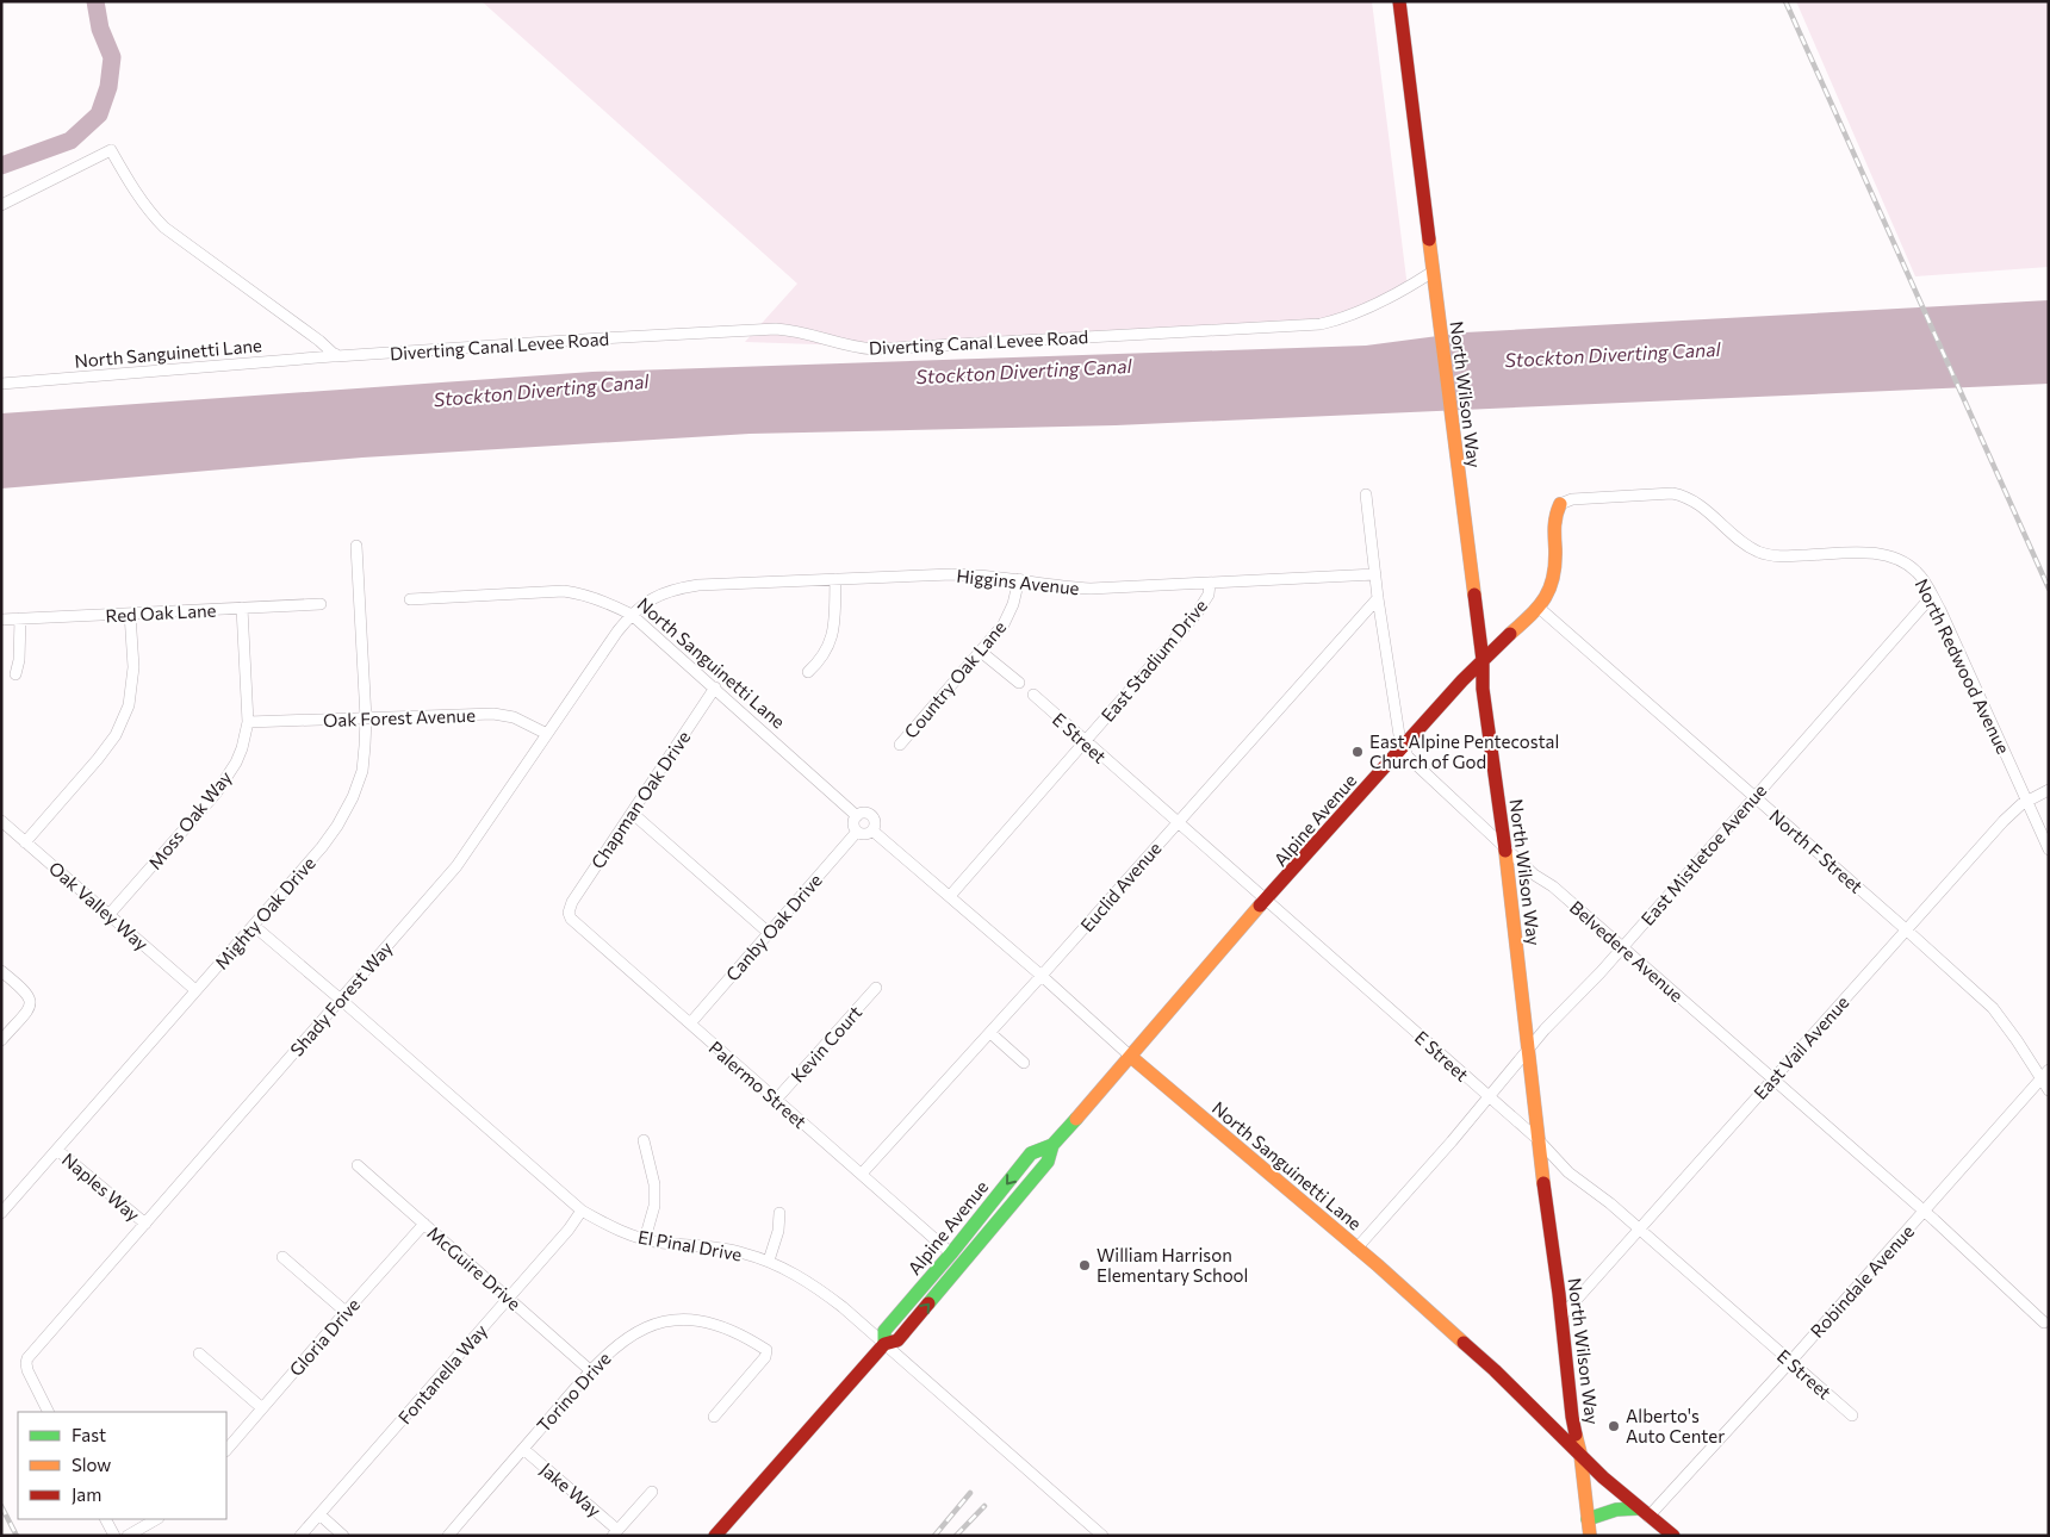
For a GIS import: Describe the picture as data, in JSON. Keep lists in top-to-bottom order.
{
  "streets": {
    "street": [
      "Diverting Canal Levee Road",
      "North Sanguinetti Lane",
      "North Wilson Way",
      "Higgins Avenue",
      "Red Oak Lane",
      "East Stadium Drive",
      "North Redwood Avenue",
      "Country Oak Lane",
      "Oak Forest Avenue",
      "E Street",
      "Chapman Oak Drive",
      "Moss Oak Way",
      "Alpine Avenue",
      "North F Street",
      "East Mistletoe Avenue",
      "Euclid Avenue",
      "Oak Valley Way",
      "Mighty Oak Drive",
      "Canby Oak Drive",
      "Belvedere Avenue",
      "Shady Forest Way",
      "Kevin Court",
      "East Vail Avenue",
      "Palermo Street",
      "Naples Way",
      "El Pinal Drive",
      "McGuire Drive",
      "Robindale Avenue",
      "Gloria Drive",
      "Fontanella Way",
      "Torino Drive",
      "Jake Way"
    ]
  },
  "crossings": [
    ["Diverting Canal Levee Road", "North Sanguinetti Lane"],
    ["Diverting Canal Levee Road", "North Wilson Way"],
    ["North Sanguinetti Lane", "North Wilson Way"],
    ["North Sanguinetti Lane", "Higgins Avenue"],
    ["North Sanguinetti Lane", "East Stadium Drive"],
    ["North Sanguinetti Lane", "Chapman Oak Drive"],
    ["North Sanguinetti Lane", "Alpine Avenue"],
    ["North Sanguinetti Lane", "East Mistletoe Avenue"],
    ["North Sanguinetti Lane", "Euclid Avenue"],
    ["North Sanguinetti Lane", "Canby Oak Drive"],
    ["North Sanguinetti Lane", "Shady Forest Way"],
    ["North Sanguinetti Lane", "Robindale Avenue"],
    ["North Wilson Way", "E Street"],
    ["North Wilson Way", "Alpine Avenue"],
    ["North Wilson Way", "East Mistletoe Avenue"],
    ["North Wilson Way", "Belvedere Avenue"],
    ["North Wilson Way", "East Vail Avenue"],
    ["Higgins Avenue", "East Stadium Drive"],
    ["Higgins Avenue", "Country Oak Lane"],
    ["Higgins Avenue", "Belvedere Avenue"],
    ["Higgins Avenue", "Shady Forest Way"],
    ["Red Oak Lane", "Moss Oak Way"],
    ["East Stadium Drive", "E Street"],
    ["North Redwood Avenue", "Alpine Avenue"],
    ["North Redwood Avenue", "East Mistletoe Avenue"],
    ["North Redwood Avenue", "East Vail Avenue"],
    ["Oak Forest Avenue", "Moss Oak Way"],
    ["Oak Forest Avenue", "Mighty Oak Drive"],
    ["Oak Forest Avenue", "Shady Forest Way"],
    ["E Street", "Alpine Avenue"],
    ["E Street", "East Mistletoe Avenue"],
    ["E Street", "Euclid Avenue"],
    ["E Street", "East Vail Avenue"],
    ["E Street", "Robindale Avenue"],
    ["Chapman Oak Drive", "Palermo Street"],
    ["Moss Oak Way", "Oak Valley Way"],
    ["Alpine Avenue", "North F Street"],
    ["Alpine Avenue", "Belvedere Avenue"],
    ["Alpine Avenue", "Palermo Street"],
    ["Alpine Avenue", "El Pinal Drive"],
    ["North F Street", "East Mistletoe Avenue"],
    ["North F Street", "East Vail Avenue"],
    ["North F Street", "Robindale Avenue"],
    ["East Mistletoe Avenue", "Belvedere Avenue"],
    ["Euclid Avenue", "Belvedere Avenue"],
    ["Euclid Avenue", "Palermo Street"],
    ["Oak Valley Way", "Mighty Oak Drive"],
    ["Mighty Oak Drive", "Naples Way"],
    ["Mighty Oak Drive", "El Pinal Drive"],
    ["Canby Oak Drive", "Palermo Street"],
    ["Belvedere Avenue", "East Vail Avenue"],
    ["Belvedere Avenue", "Robindale Avenue"],
    ["Shady Forest Way", "Naples Way"],
    ["Shady Forest Way", "El Pinal Drive"],
    ["Kevin Court", "Palermo Street"],
    ["El Pinal Drive", "Fontanella Way"],
    ["McGuire Drive", "Gloria Drive"],
    ["McGuire Drive", "Fontanella Way"],
    ["McGuire Drive", "Torino Drive"],
    ["Torino Drive", "Jake Way"]
  ],
  "water": ["Stockton Diverting Canal"],
  "places": ["East Alpine Pentecostal Church of God", "William Harrison Elementary School", "Alberto's Auto Center"],
  "legend": ["Fast", "Slow", "Jam"]
}
